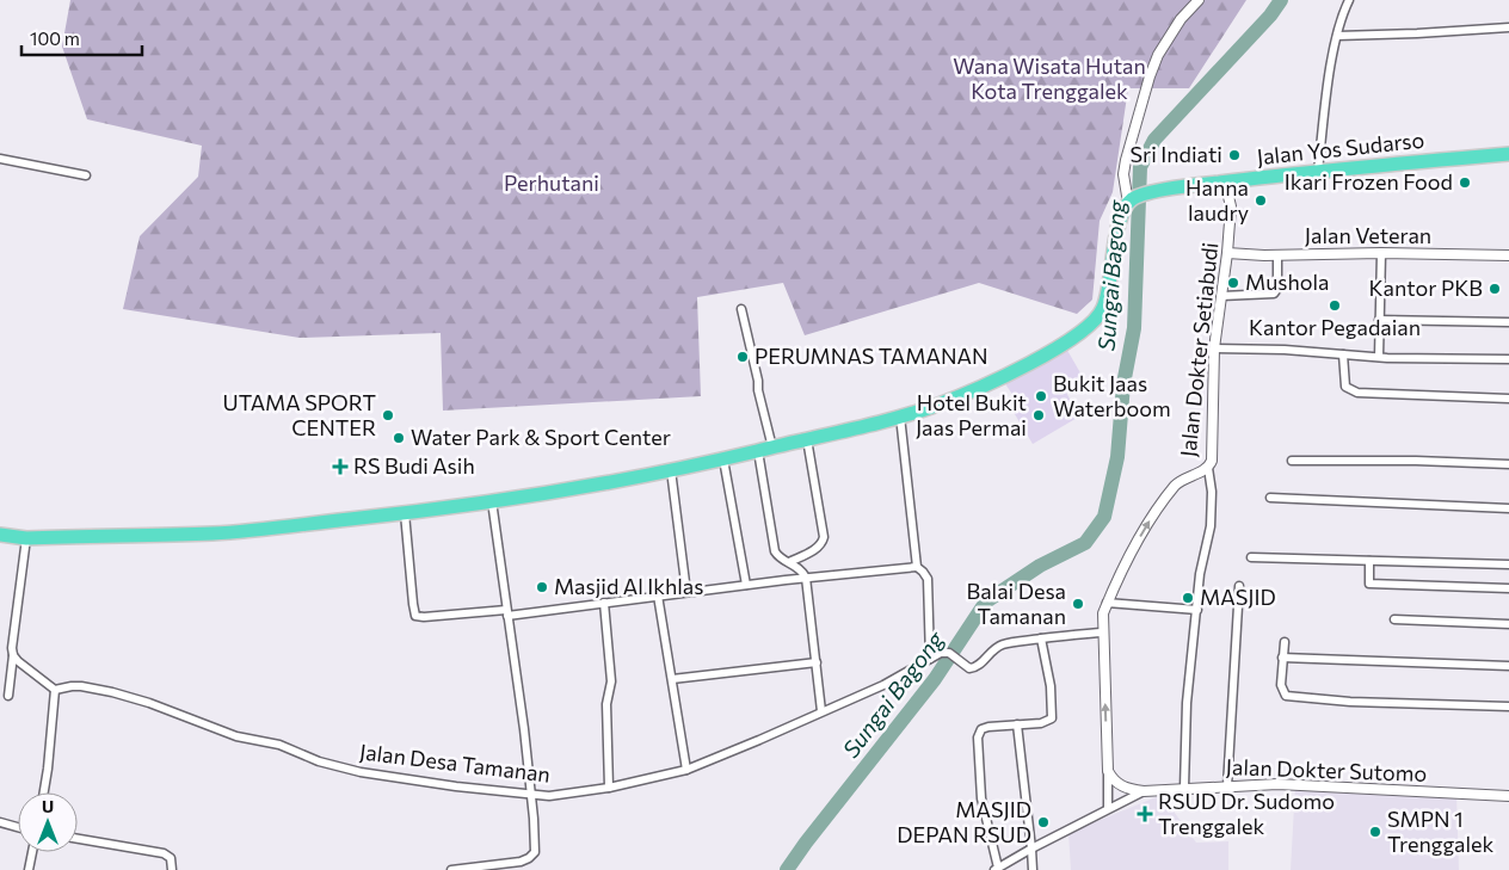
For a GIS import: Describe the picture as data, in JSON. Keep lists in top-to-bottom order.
{
  "streets": {
    "highway": ["Jalan Yos Sudarso"],
    "street": [
      "Jalan Veteran",
      "Jalan Dokter Setiabudi",
      "Jalan Desa Tamanan",
      "Jalan Dokter Sutomo"
    ]
  },
  "crossings": [
    ["Jalan Yos Sudarso", "Jalan Dokter Setiabudi"],
    ["Jalan Veteran", "Jalan Dokter Setiabudi"],
    ["Jalan Dokter Setiabudi", "Jalan Desa Tamanan"]
  ],
  "water": ["Sungai Bagong"],
  "parks": ["Wana Wisata Hutan Kota Trenggalek", "Perhutani"],
  "places": {
    "other": [
      "Sri Indiati",
      "Ikari Frozen Food",
      "Hanna laudry",
      "Mushola",
      "Kantor PKB",
      "Kantor Pegadaian",
      "PERUMNAS TAMANAN",
      "Bukit Jaas Waterboom",
      "UTAMA SPORT CENTER",
      "Hotel Bukit Jaas Permai",
      "Water Park & Sport Center",
      "Masjid Al Ikhlas",
      "MASJID",
      "Balai Desa Tamanan",
      "MASJID DEPAN RSUD",
      "SMPN 1 Trenggalek"
    ],
    "health": ["RS Budi Asih", "RSUD Dr. Sudomo Trenggalek"]
  },
  "scale_bar": "100 m",
  "north": "top"
}
